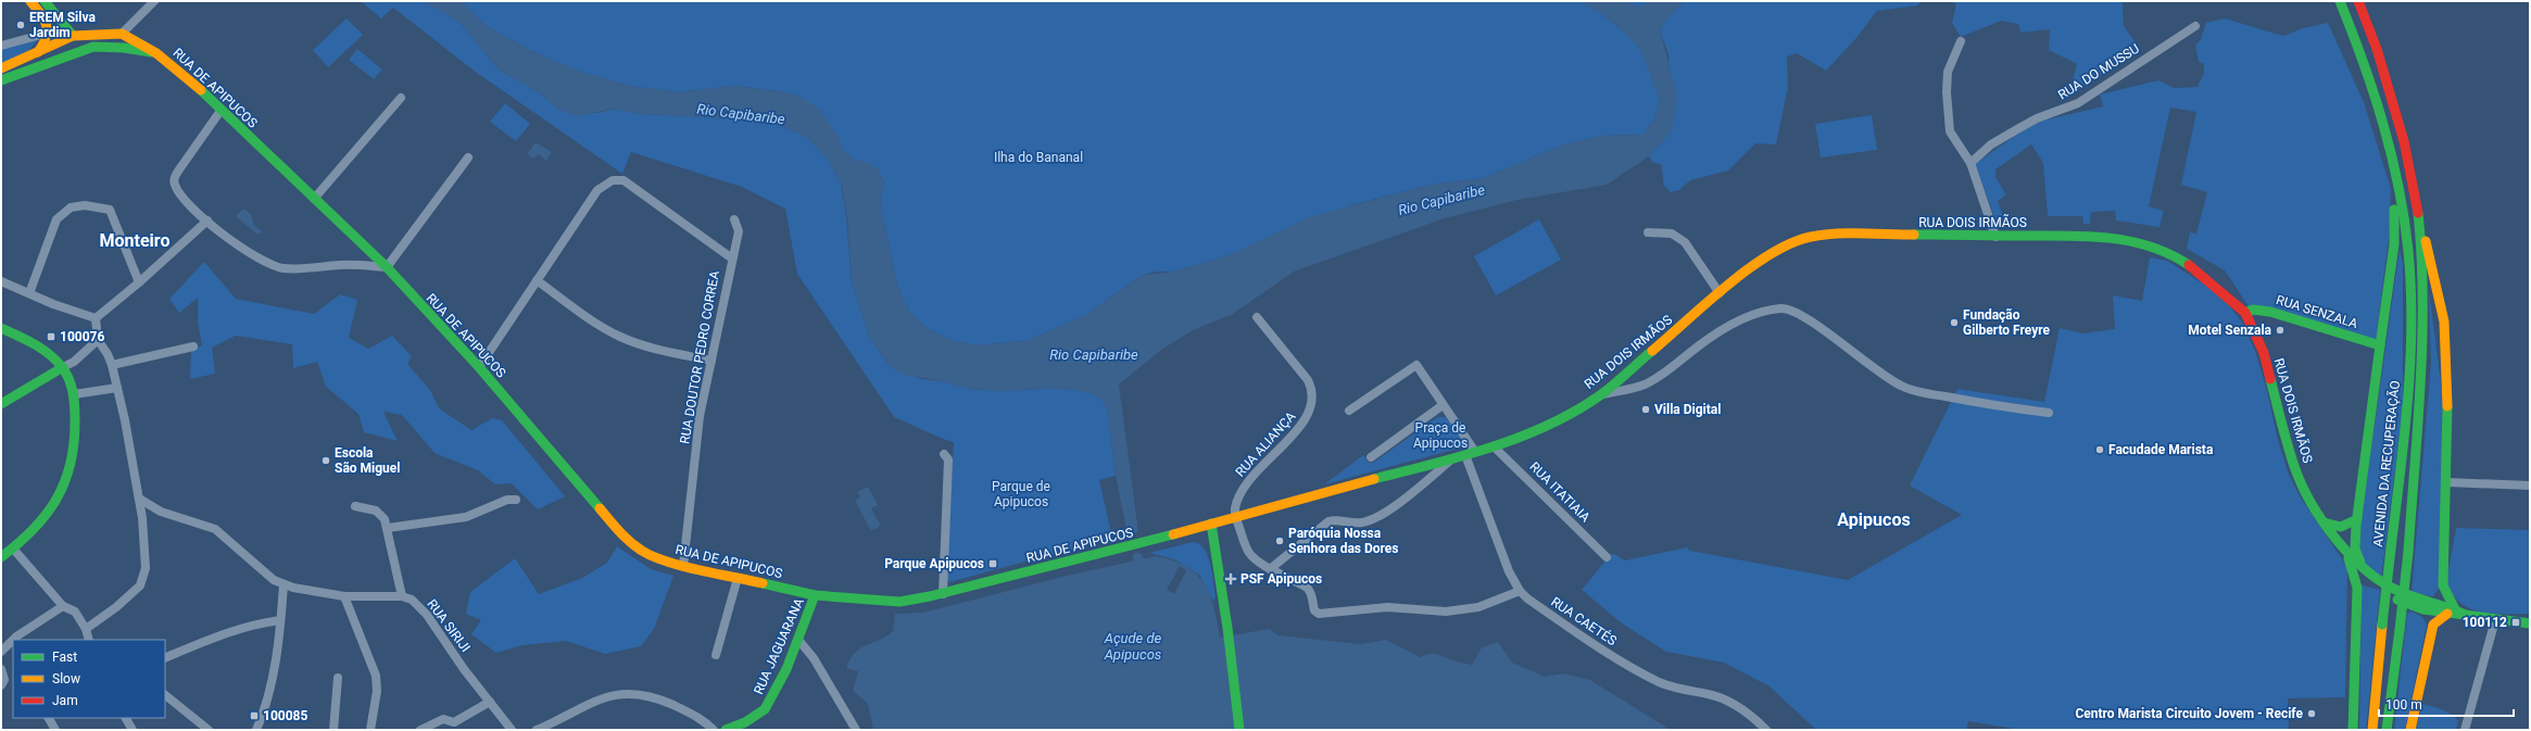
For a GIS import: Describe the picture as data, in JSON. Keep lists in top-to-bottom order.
{
  "streets": {
    "main road": [
      "RUA DE APIPUCOS",
      "RUA DOIS IRMÃOS",
      "RUA SENZALA",
      "AVENIDA DA RECUPERAÇÃO",
      "RUA JAGUARANA"
    ],
    "street": [
      "RUA DO MUSSU",
      "RUA DOUTOR PEDRO CORREA",
      "RUA ALIANÇA",
      "RUA ITATIAIA",
      "RUA CAETÉS",
      "RUA SIRIJI"
    ]
  },
  "crossings": [
    ["RUA DE APIPUCOS", "RUA DOIS IRMÃOS"],
    ["RUA DE APIPUCOS", "RUA DOUTOR PEDRO CORREA"],
    ["RUA DE APIPUCOS", "RUA ALIANÇA"],
    ["RUA DE APIPUCOS", "RUA ITATIAIA"],
    ["RUA DE APIPUCOS", "RUA CAETÉS"],
    ["RUA DE APIPUCOS", "RUA JAGUARANA"],
    ["RUA DOIS IRMÃOS", "RUA SENZALA"],
    ["RUA DOIS IRMÃOS", "AVENIDA DA RECUPERAÇÃO"],
    ["RUA DOIS IRMÃOS", "RUA ITATIAIA"],
    ["RUA SENZALA", "AVENIDA DA RECUPERAÇÃO"]
  ],
  "districts": ["Monteiro", "Apipucos"],
  "water": ["Rio Capibaribe", "Açude de Apipucos"],
  "parks": ["Ilha do Bananal", "Praça de Apipucos", "Parque de Apipucos"],
  "places": {
    "other": [
      "EREM Silva Jardim",
      "Fundação Gilberto Freyre",
      "Motel Senzala",
      "Villa Digital",
      "Facudade Marista",
      "Escola São Miguel",
      "Paróquia Nossa Senhora das Dores",
      "Centro Marista Circuito Jovem - Recife"
    ],
    "transit": [
      "100076",
      "Parque Apipucos",
      "100112",
      "100085"
    ],
    "health": ["PSF Apipucos"]
  },
  "legend": ["Fast", "Slow", "Jam"],
  "scale_bar": "100 m"
}
